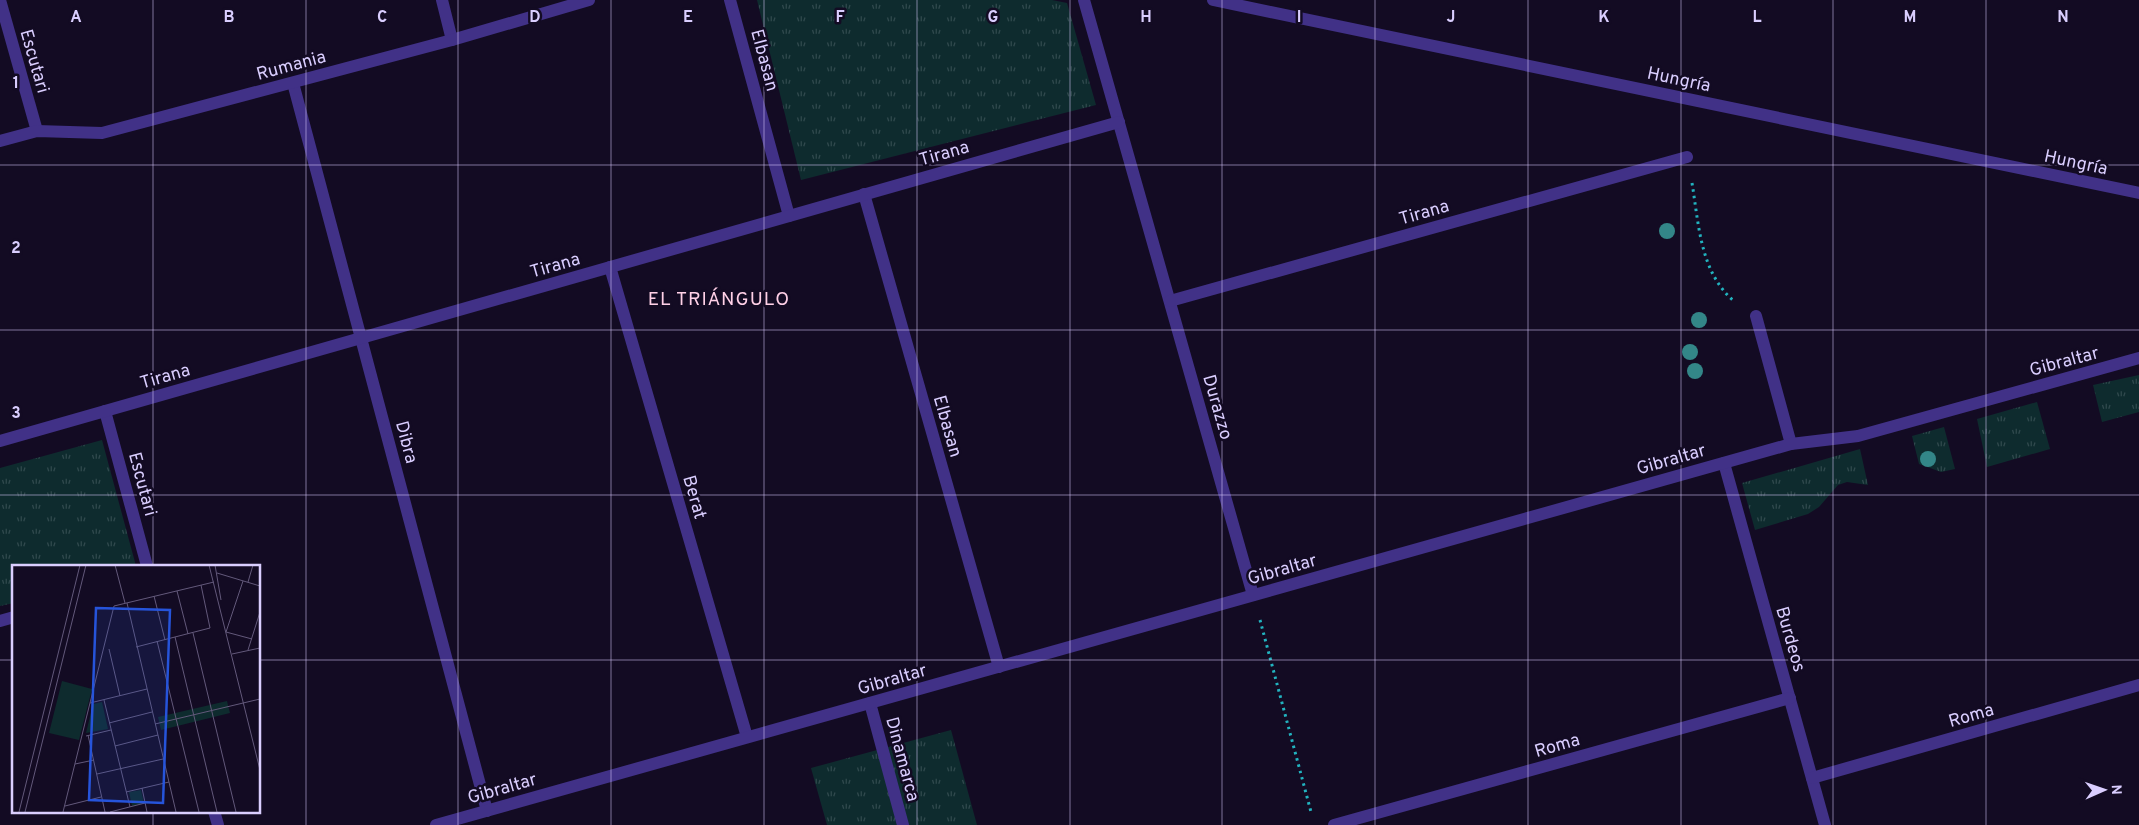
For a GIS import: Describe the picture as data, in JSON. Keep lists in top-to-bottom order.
{
  "streets": {
    "street": [
      "Elbasan",
      "Escutari",
      "Rumania",
      "Hungría",
      "Tirana",
      "Gibraltar",
      "Durazzo",
      "Dibra",
      "Berat",
      "Burdeos",
      "Roma",
      "Dinamarca"
    ]
  },
  "crossings": [
    ["Elbasan", "Tirana"],
    ["Elbasan", "Gibraltar"],
    ["Escutari", "Rumania"],
    ["Escutari", "Tirana"],
    ["Rumania", "Dibra"],
    ["Tirana", "Durazzo"],
    ["Tirana", "Dibra"],
    ["Tirana", "Berat"],
    ["Gibraltar", "Durazzo"],
    ["Gibraltar", "Dibra"],
    ["Gibraltar", "Berat"],
    ["Gibraltar", "Burdeos"],
    ["Gibraltar", "Dinamarca"],
    ["Burdeos", "Roma"]
  ],
  "districts": ["EL TRIÁNGULO"],
  "north": "right",
  "grid": {
    "columns": [
      "A",
      "B",
      "C",
      "D",
      "E",
      "F",
      "G",
      "H",
      "I",
      "J",
      "K",
      "L",
      "M",
      "N"
    ],
    "rows": ["1", "2", "3"]
  }
}
